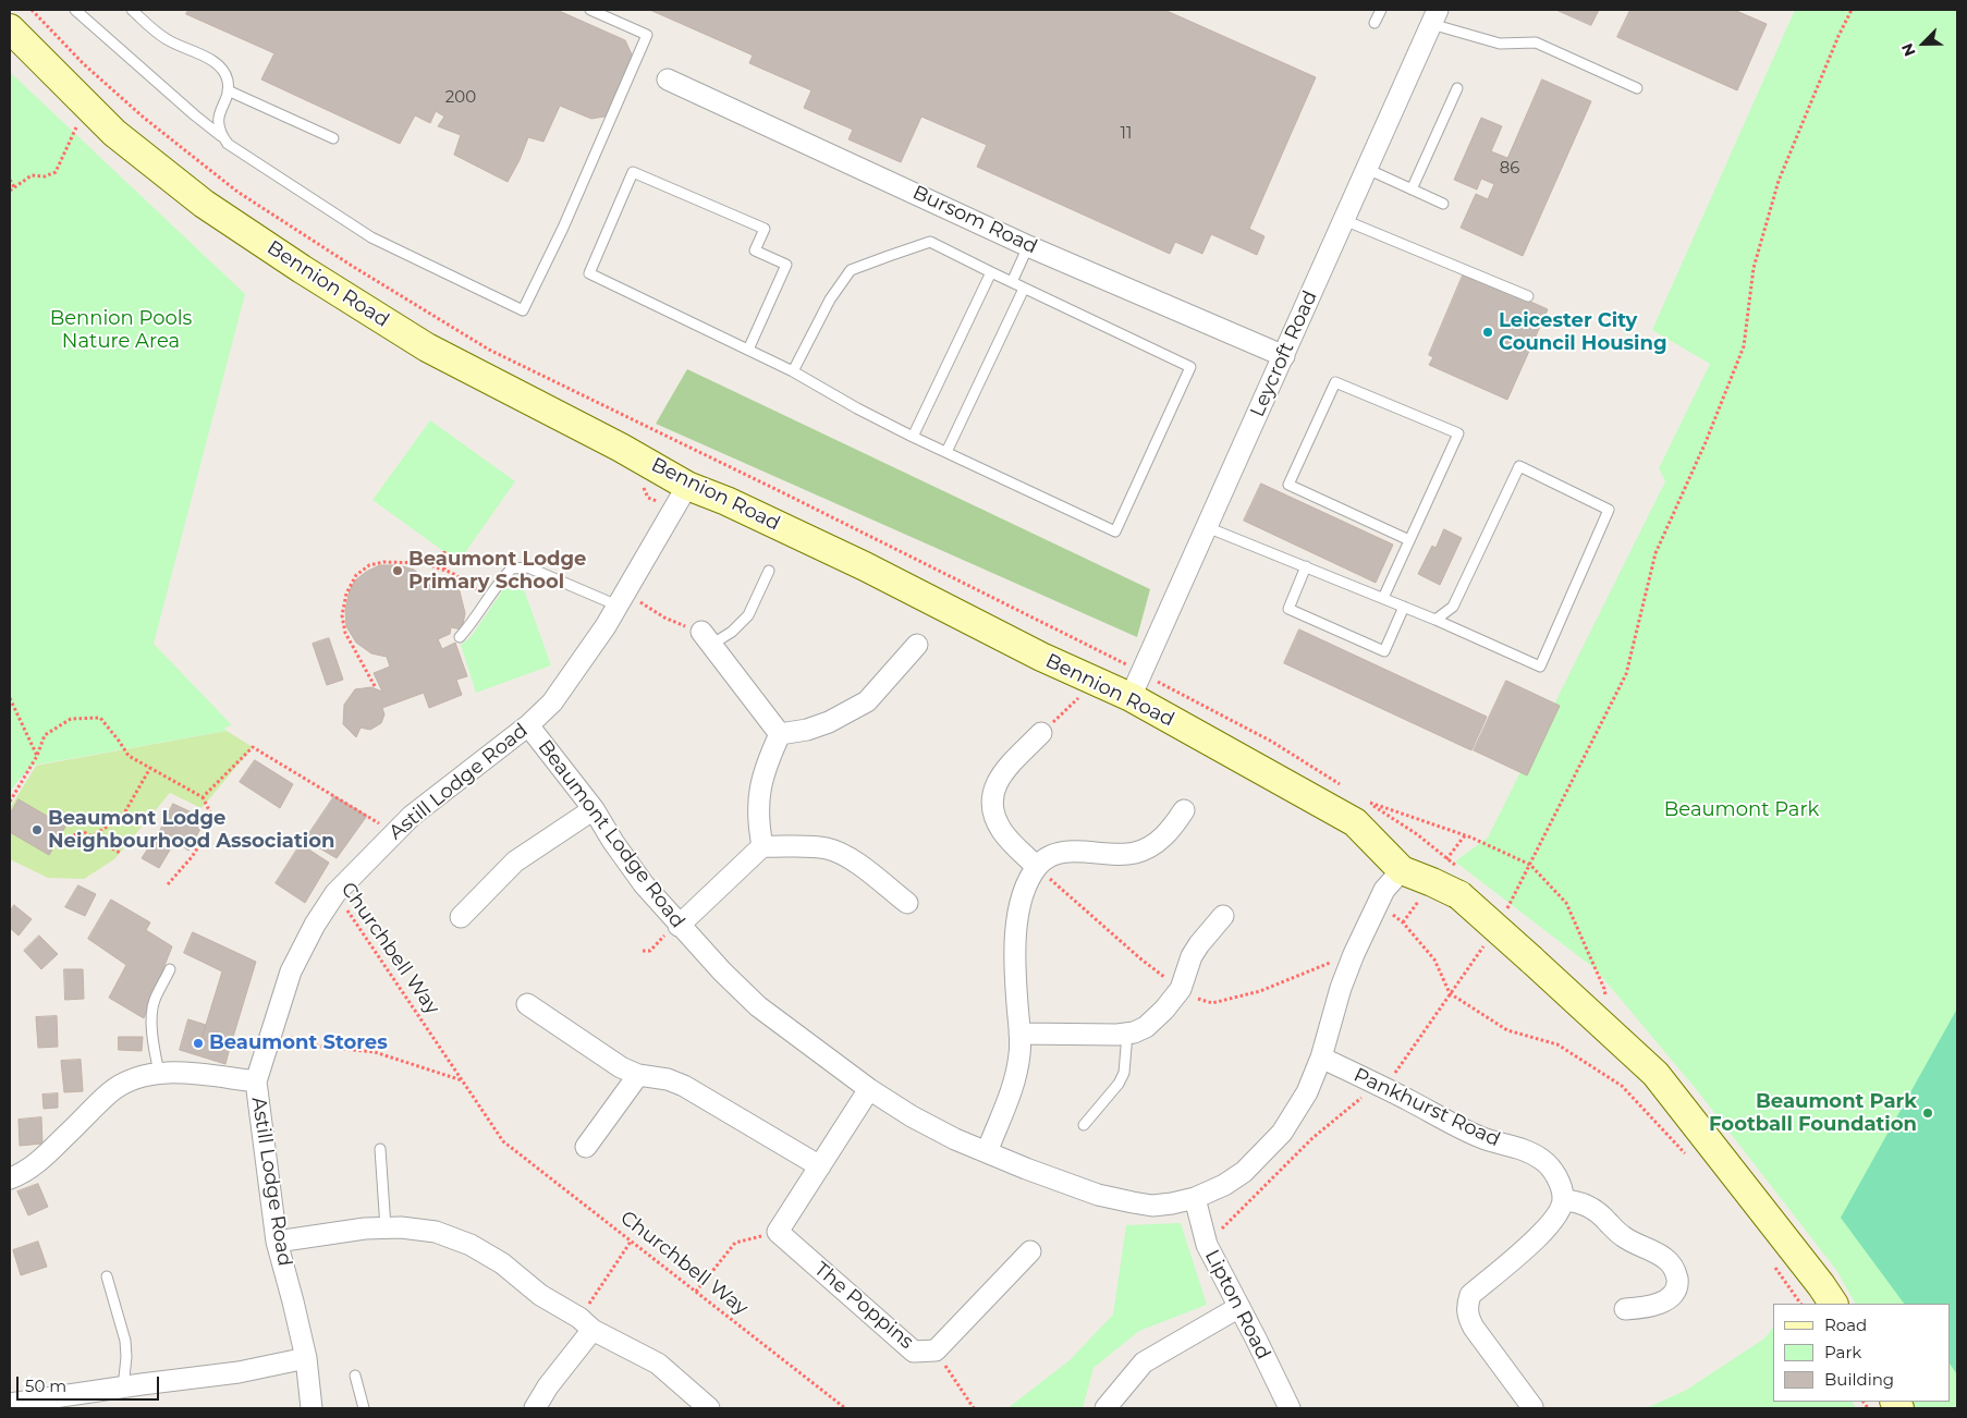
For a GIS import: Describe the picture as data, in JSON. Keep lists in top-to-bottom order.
{
  "streets": {
    "street": [
      "Bursom Road",
      "Bennion Road",
      "Leycroft Road",
      "Astill Lodge Road",
      "Beaumont Lodge Road",
      "Pankhurst Road",
      "Lipton Road",
      "The Poppins"
    ],
    "path": ["Churchbell Way"]
  },
  "crossings": [
    ["Bursom Road", "Leycroft Road"],
    ["Bennion Road", "Leycroft Road"],
    ["Bennion Road", "Astill Lodge Road"],
    ["Bennion Road", "Beaumont Lodge Road"],
    ["Astill Lodge Road", "Beaumont Lodge Road"],
    ["Astill Lodge Road", "Churchbell Way"],
    ["Beaumont Lodge Road", "Pankhurst Road"],
    ["Beaumont Lodge Road", "Lipton Road"]
  ],
  "parks": ["Bennion Pools Nature Area", "Beaumont Park"],
  "places": [
    "Leicester City Council Housing",
    "Beaumont Lodge Primary School",
    "Beaumont Lodge Neighbourhood Association",
    "Beaumont Stores",
    "Beaumont Park Football Foundation"
  ],
  "house_numbers": ["200", "11", "86"],
  "legend": ["Road", "Park", "Building"],
  "scale_bar": "50 m",
  "north": "bottom left"
}
